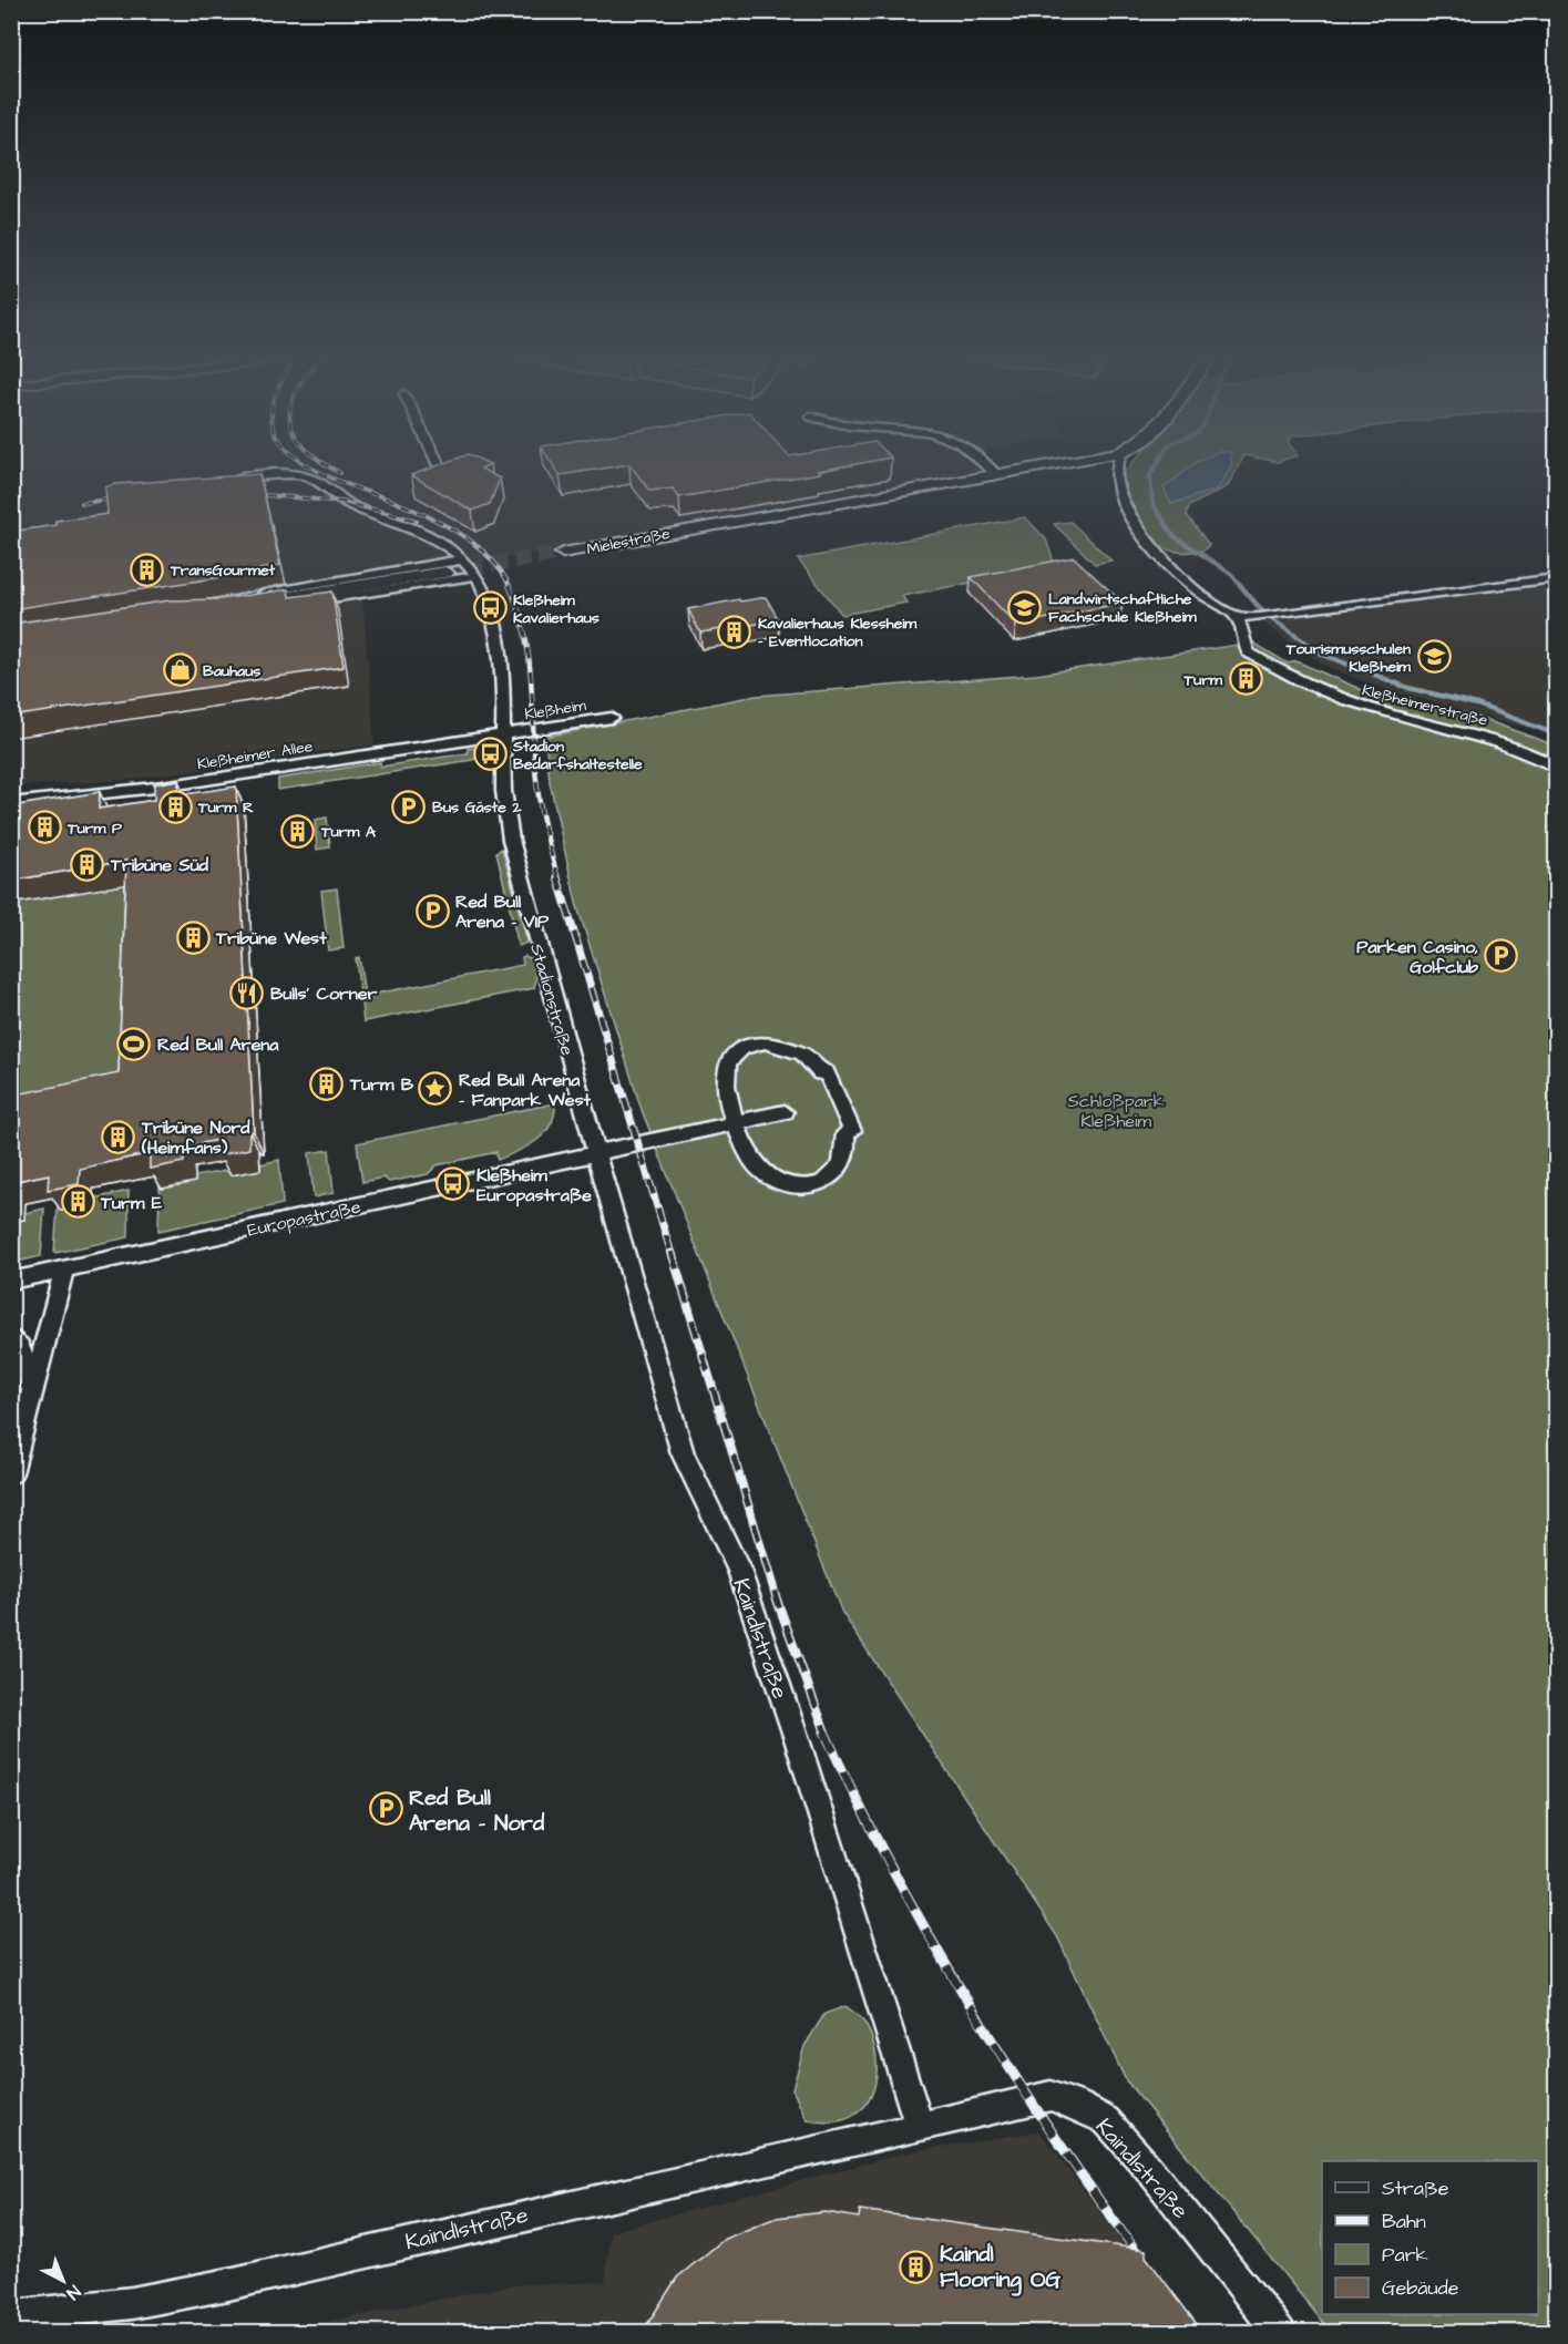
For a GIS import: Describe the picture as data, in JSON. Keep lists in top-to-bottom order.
{
  "streets": {
    "street": [
      "Mielestraße",
      "Kleßheimerstraße",
      "Kleßheim",
      "Kleßheimer Allee",
      "Stadionstraße",
      "Europastraße",
      "Kaindlstraße"
    ]
  },
  "crossings": [
    ["Kleßheim", "Kleßheimer Allee"],
    ["Kleßheim", "Stadionstraße"],
    ["Kleßheimer Allee", "Stadionstraße"],
    ["Stadionstraße", "Europastraße"],
    ["Stadionstraße", "Kaindlstraße"],
    ["Europastraße", "Kaindlstraße"]
  ],
  "parks": ["Schloßpark Kleßheim"],
  "places": {
    "building": [
      "TransGourmet",
      "Kavalierhaus Klessheim - Eventlocation",
      "Turm",
      "Turm R",
      "Turm P",
      "Turm A",
      "Tribüne Süd",
      "Tribüne West",
      "Turm B",
      "Tribüne Nord (Heimfans)",
      "Turm E",
      "Kaindl Flooring OG"
    ],
    "school or university": ["Landwirtschaftliche Fachschule Kleßheim", "Tourismusschulen Kleßheim"],
    "bus stop": ["Kleßheim Kavalierhaus", "Stadion Bedarfshaltestelle", "Kleßheim Europastraße"],
    "shop": ["Bauhaus"],
    "parking": [
      "Bus Gäste 2",
      "Red Bull Arena - VIP",
      "Parken Casino, Golfclub",
      "Red Bull Arena - Nord"
    ],
    "restaurant": ["Bulls' Corner"],
    "sports": ["Red Bull Arena"],
    "place": ["Red Bull Arena - Fanpark West"]
  },
  "legend": [
    "Straße",
    "Bahn",
    "Park",
    "Gebäude"
  ],
  "north": "bottom right"
}
